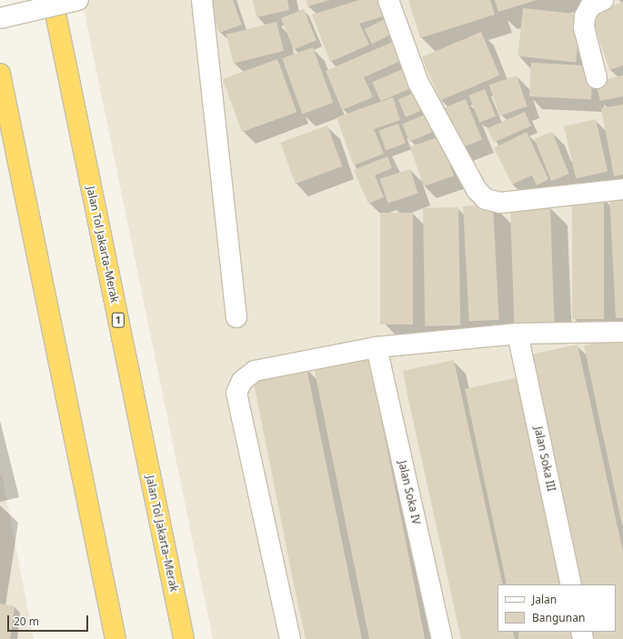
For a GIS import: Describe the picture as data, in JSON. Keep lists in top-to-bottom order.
{
  "streets": {
    "highway": ["Jalan Tol Jakarta–Merak", "1"],
    "street": ["Jalan Soka III", "Jalan Soka IV"]
  },
  "legend": ["Jalan", "Bangunan"],
  "scale_bar": "20 m"
}
